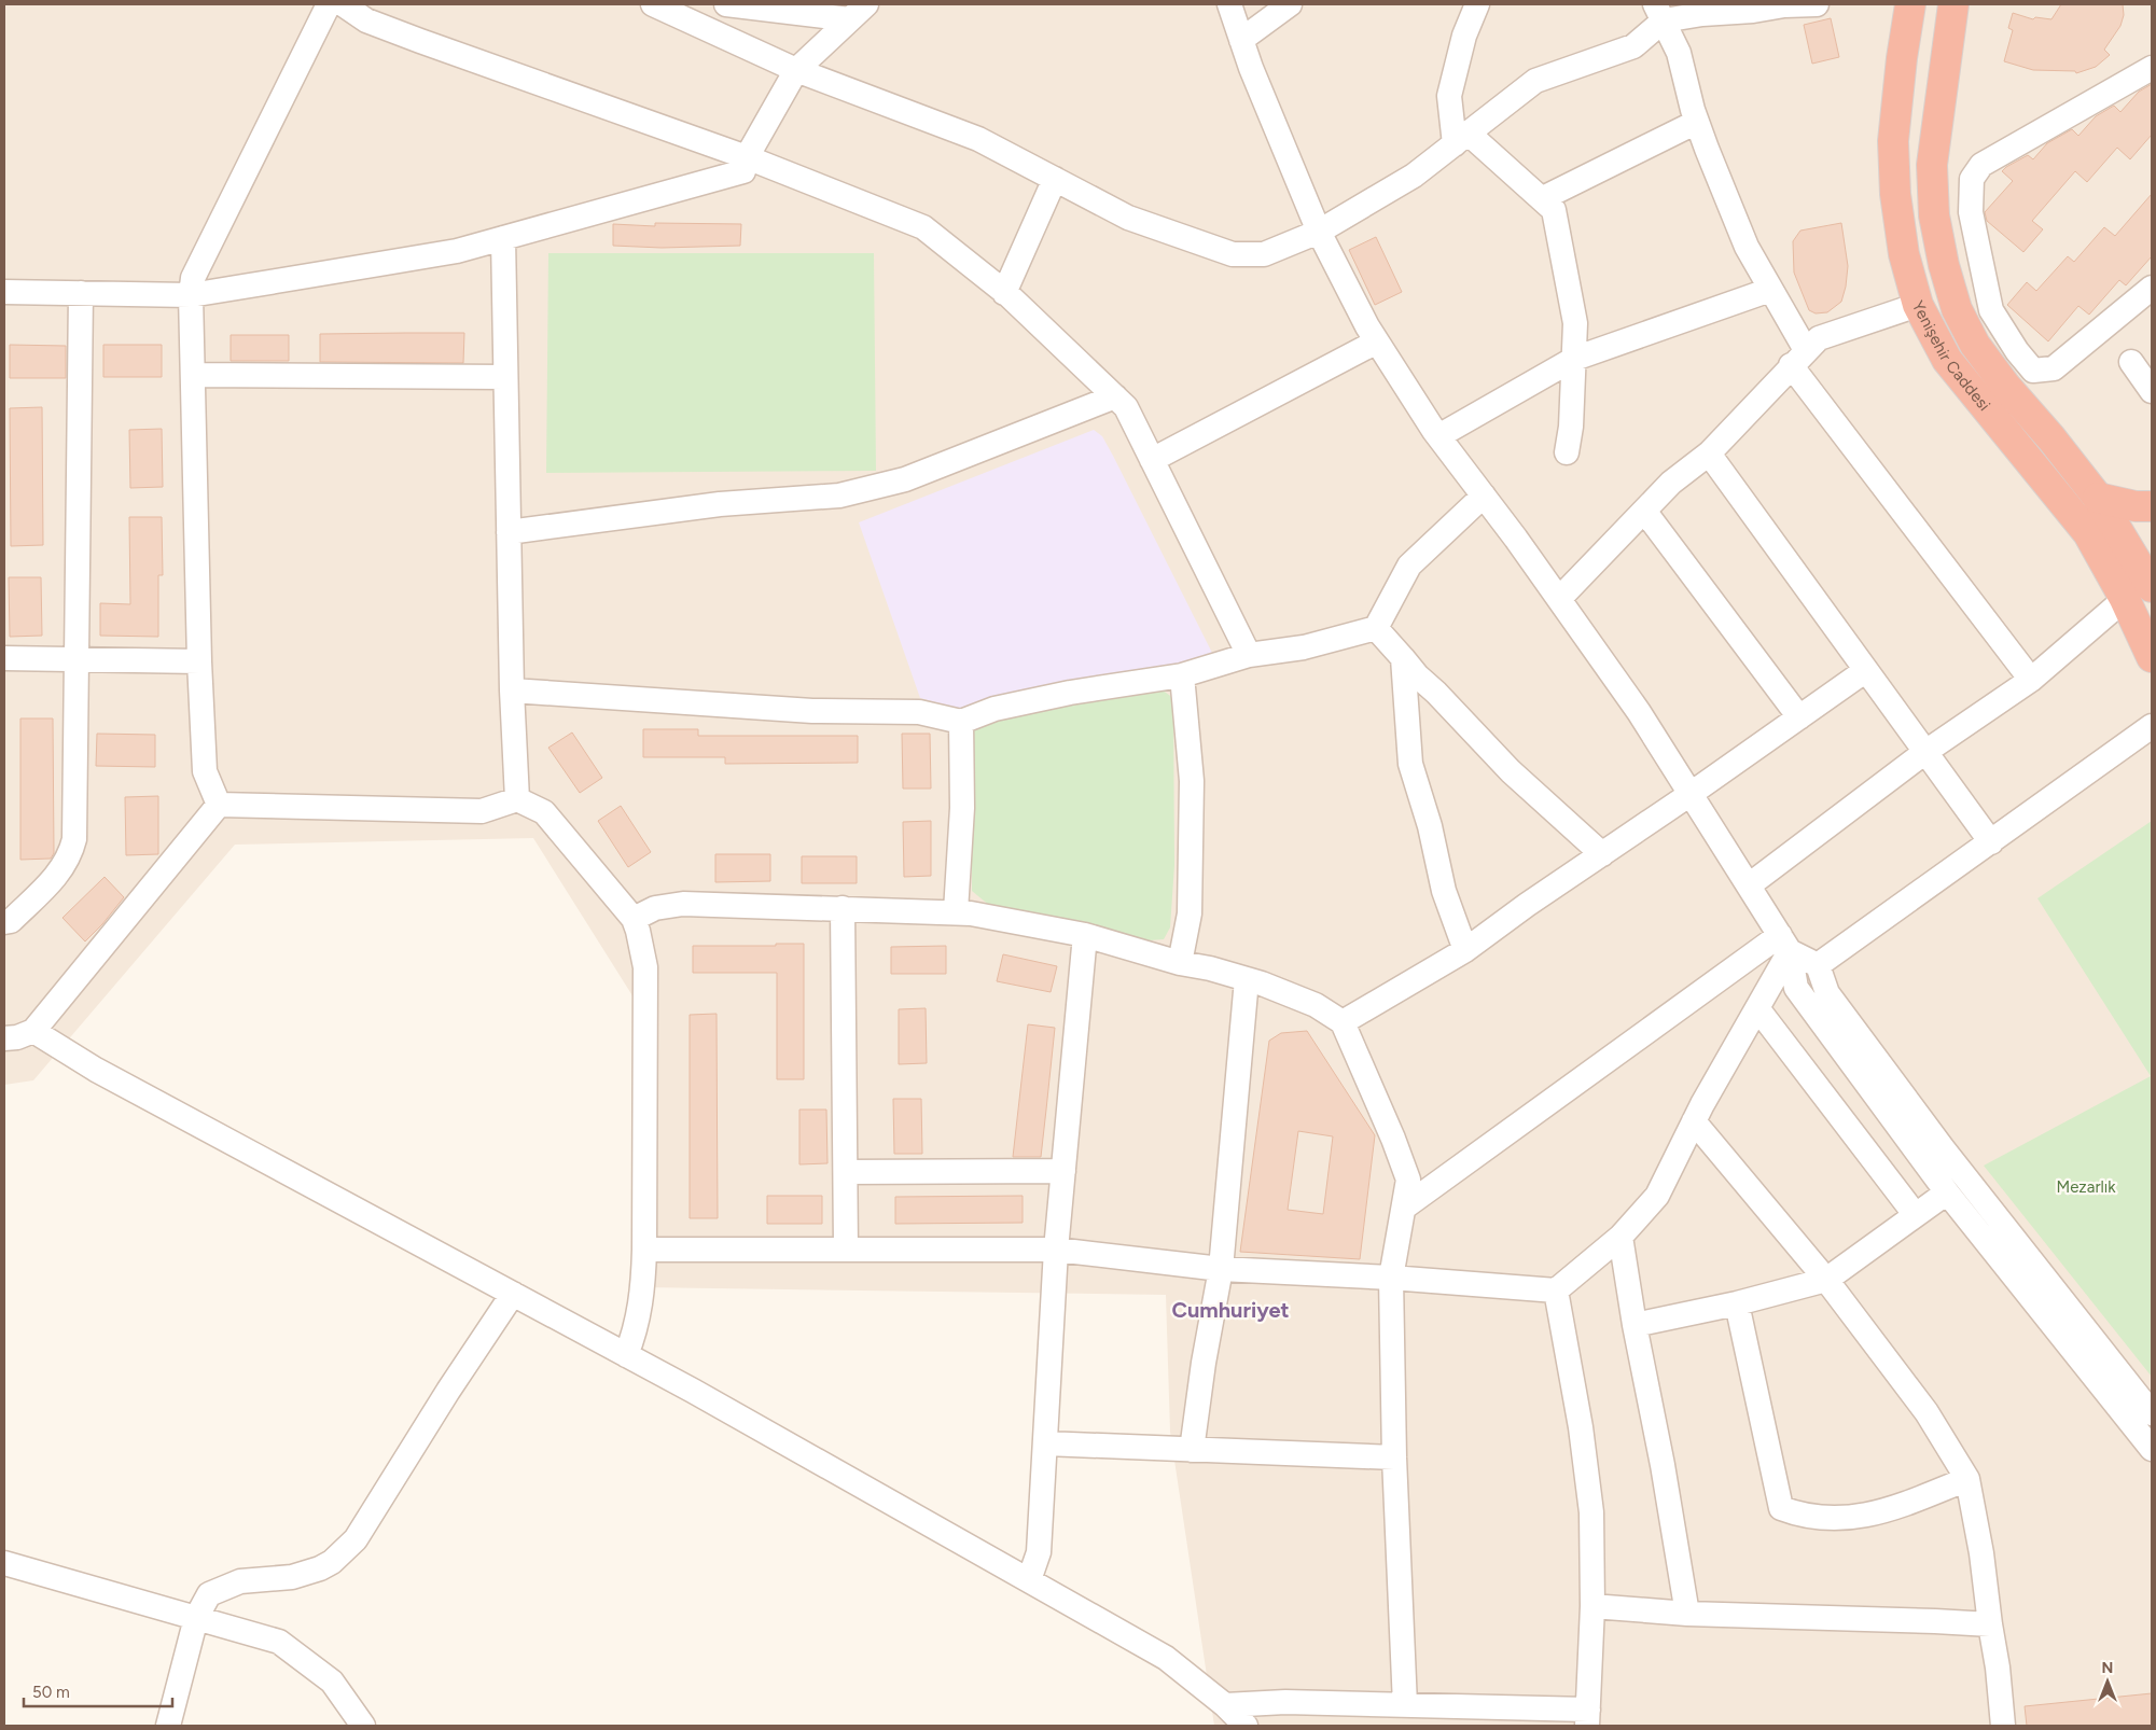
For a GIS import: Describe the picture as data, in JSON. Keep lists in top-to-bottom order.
{
  "streets": {
    "highway": ["Yenişehir Caddesi"]
  },
  "districts": ["Cumhuriyet"],
  "parks": ["Mezarlık"],
  "scale_bar": "50 m",
  "north": "top"
}
